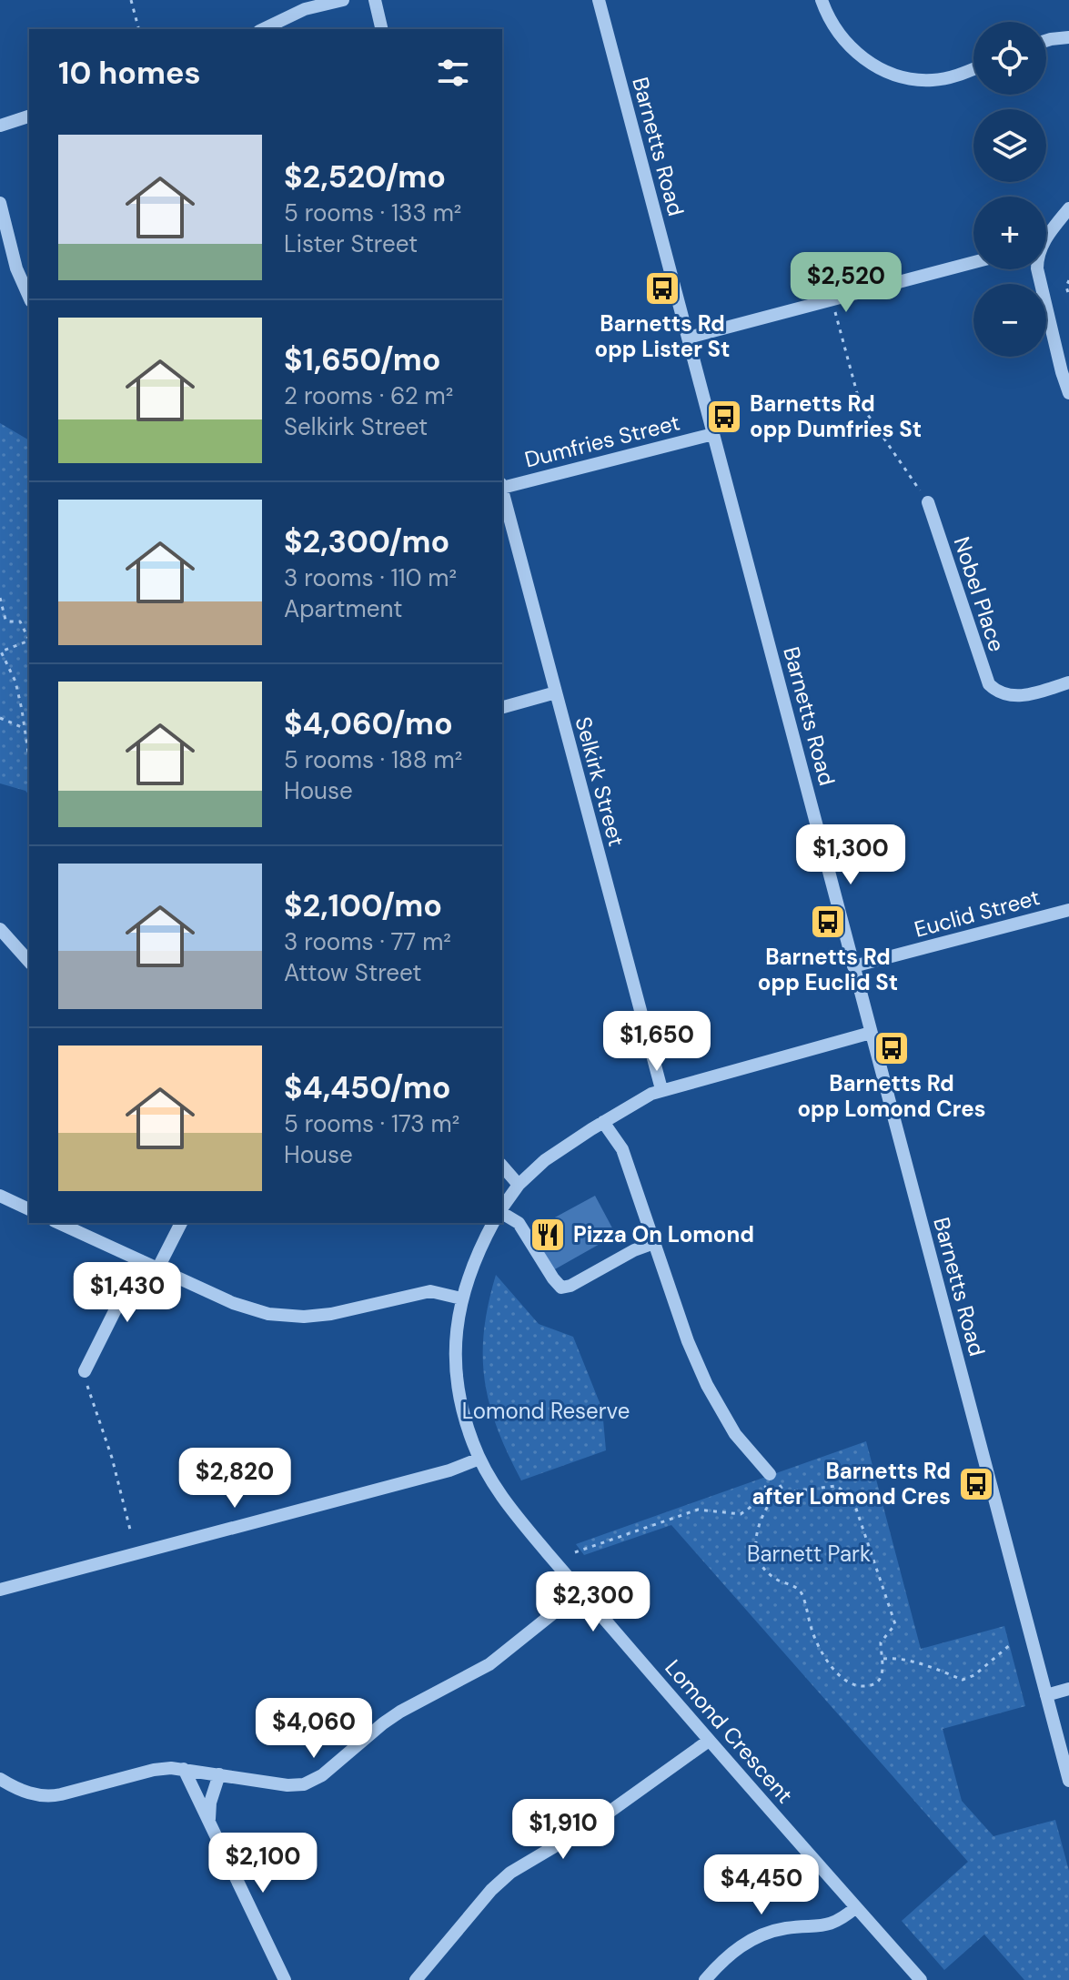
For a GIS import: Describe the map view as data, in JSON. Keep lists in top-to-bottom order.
{
  "streets": {
    "street": [
      "Barnetts Road",
      "Dumfries Street",
      "Nobel Place",
      "Selkirk Street",
      "Euclid Street",
      "Lomond Crescent"
    ]
  },
  "crossings": [
    ["Barnetts Road", "Dumfries Street"],
    ["Barnetts Road", "Euclid Street"]
  ],
  "parks": ["Lomond Reserve", "Barnett Park"],
  "places": {
    "bus stop": [
      "Barnetts Rd opp Lister St",
      "Barnetts Rd opp Dumfries St",
      "Barnetts Rd opp Euclid St",
      "Barnetts Rd opp Lomond Cres",
      "Barnetts Rd after Lomond Cres"
    ],
    "restaurant": ["Pizza On Lomond"]
  },
  "page": {
    "map_buttons": ["+", "−"],
    "heading": "10 homes",
    "list": [
      {
        "name": "$2,520/mo",
        "note": "5 rooms · 133 m² · Lister Street"
      },
      {
        "name": "$1,650/mo",
        "note": "2 rooms · 62 m² · Selkirk Street"
      },
      {
        "name": "$2,300/mo",
        "note": "3 rooms · 110 m² · Apartment"
      },
      {
        "name": "$4,060/mo",
        "note": "5 rooms · 188 m² · House"
      },
      {
        "name": "$2,100/mo",
        "note": "3 rooms · 77 m² · Attow Street"
      },
      {
        "name": "$4,450/mo",
        "note": "5 rooms · 173 m² · House"
      }
    ],
    "price": [
      "$2,520",
      "$1,300",
      "$1,650",
      "$1,430",
      "$2,820",
      "$2,300",
      "$4,060",
      "$1,910",
      "$2,100",
      "$4,450"
    ]
  }
}
